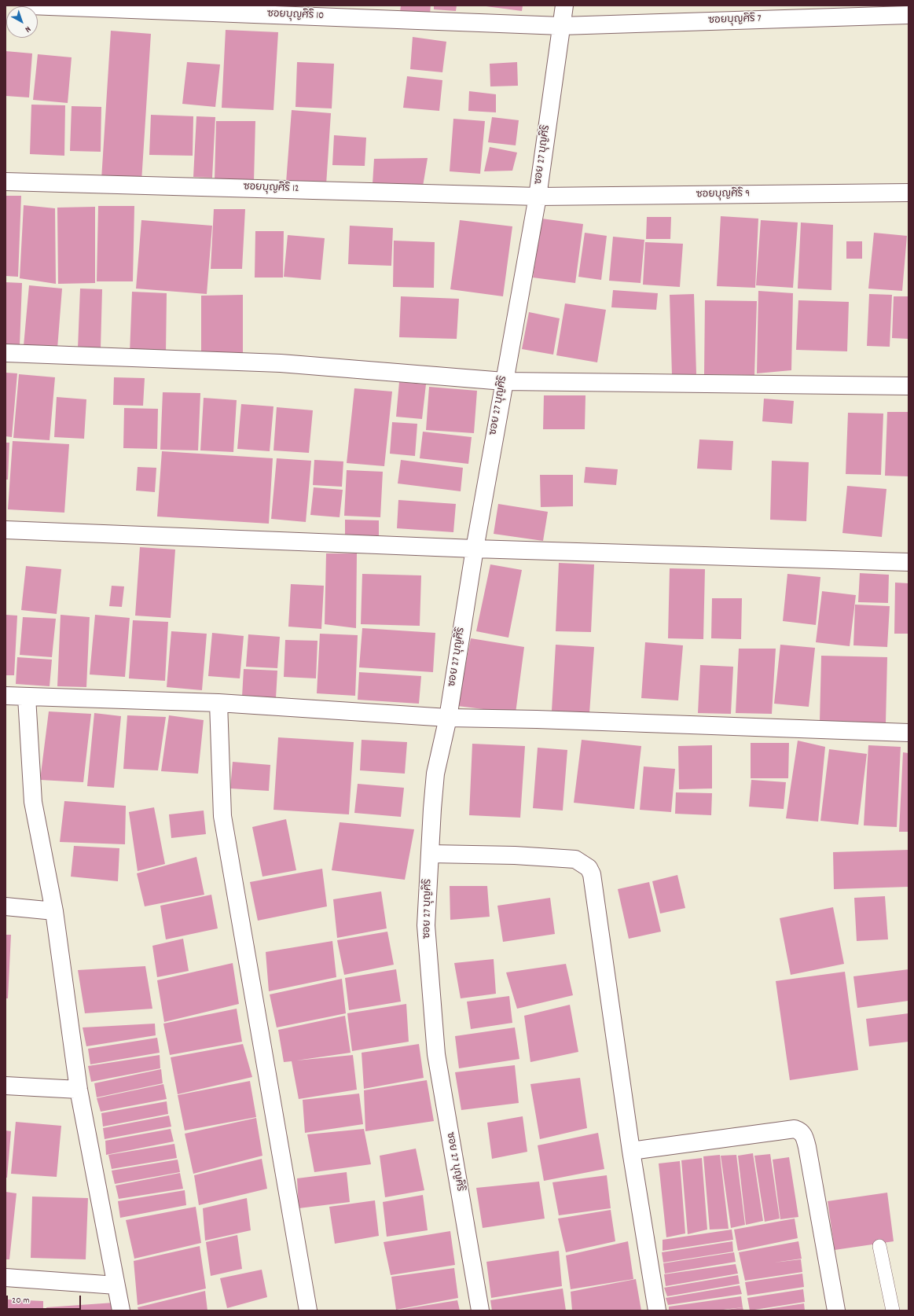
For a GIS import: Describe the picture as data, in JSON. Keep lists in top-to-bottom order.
{
  "streets": {
    "street": [
      "ซอยบุญศิริ 10",
      "ซอยบุญศิริ 7",
      "ซอย 27 บุญศิริ",
      "ซอยบุญศิริ 12",
      "ซอยบุญศิริ 9"
    ]
  },
  "crossings": [
    ["ซอยบุญศิริ 10", "ซอยบุญศิริ 7"],
    ["ซอยบุญศิริ 10", "ซอย 27 บุญศิริ"],
    ["ซอยบุญศิริ 7", "ซอย 27 บุญศิริ"],
    ["ซอย 27 บุญศิริ", "ซอยบุญศิริ 12"],
    ["ซอย 27 บุญศิริ", "ซอยบุญศิริ 9"],
    ["ซอยบุญศิริ 12", "ซอยบุญศิริ 9"]
  ],
  "scale_bar": "20 m",
  "north": "bottom right"
}
